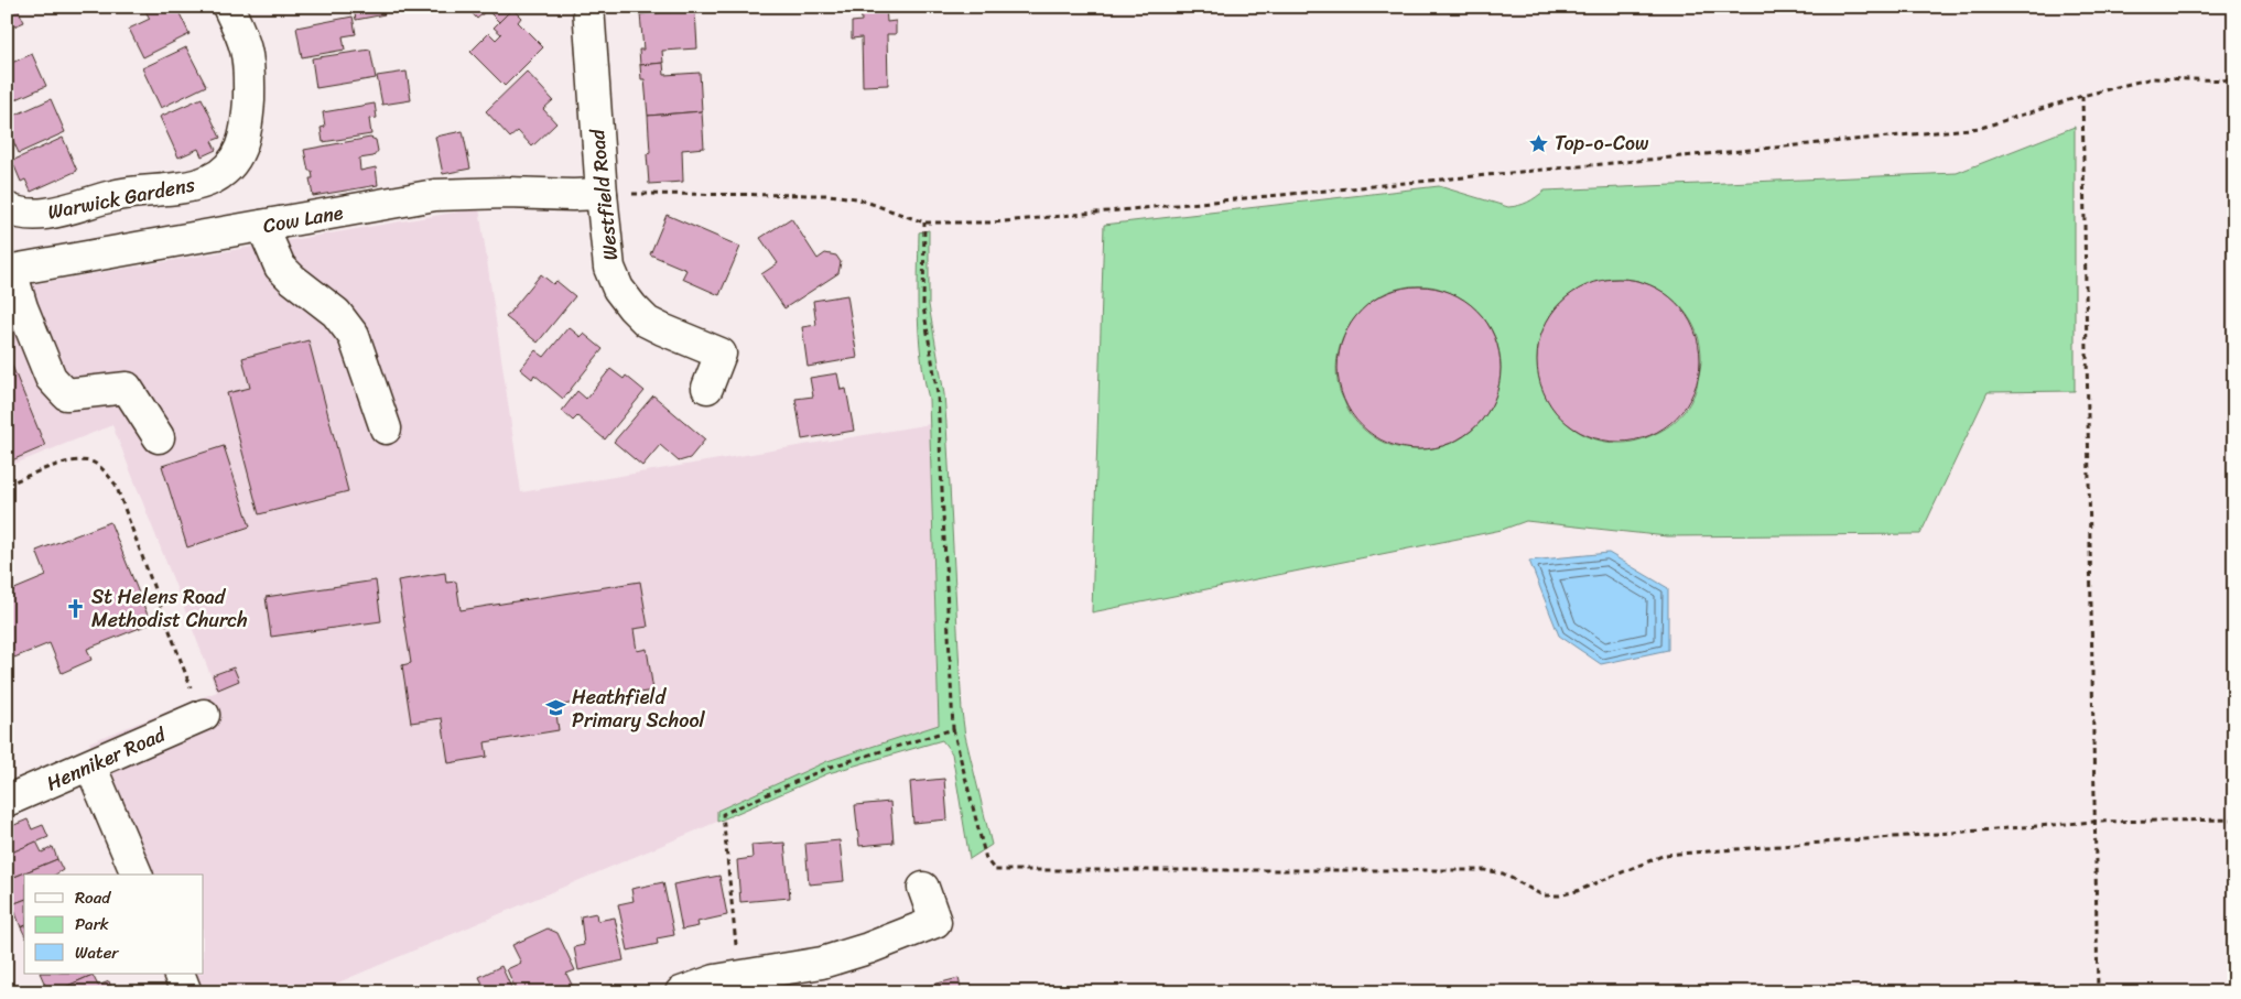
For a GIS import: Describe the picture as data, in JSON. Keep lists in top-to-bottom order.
{
  "streets": {
    "street": [
      "Westfield Road",
      "Warwick Gardens",
      "Cow Lane",
      "Henniker Road"
    ]
  },
  "crossings": [
    ["Westfield Road", "Cow Lane"]
  ],
  "places": {
    "place": ["Top-o-Cow"],
    "church": ["St Helens Road Methodist Church"],
    "school or university": ["Heathfield Primary School"]
  },
  "legend": ["Road", "Park", "Water"]
}
